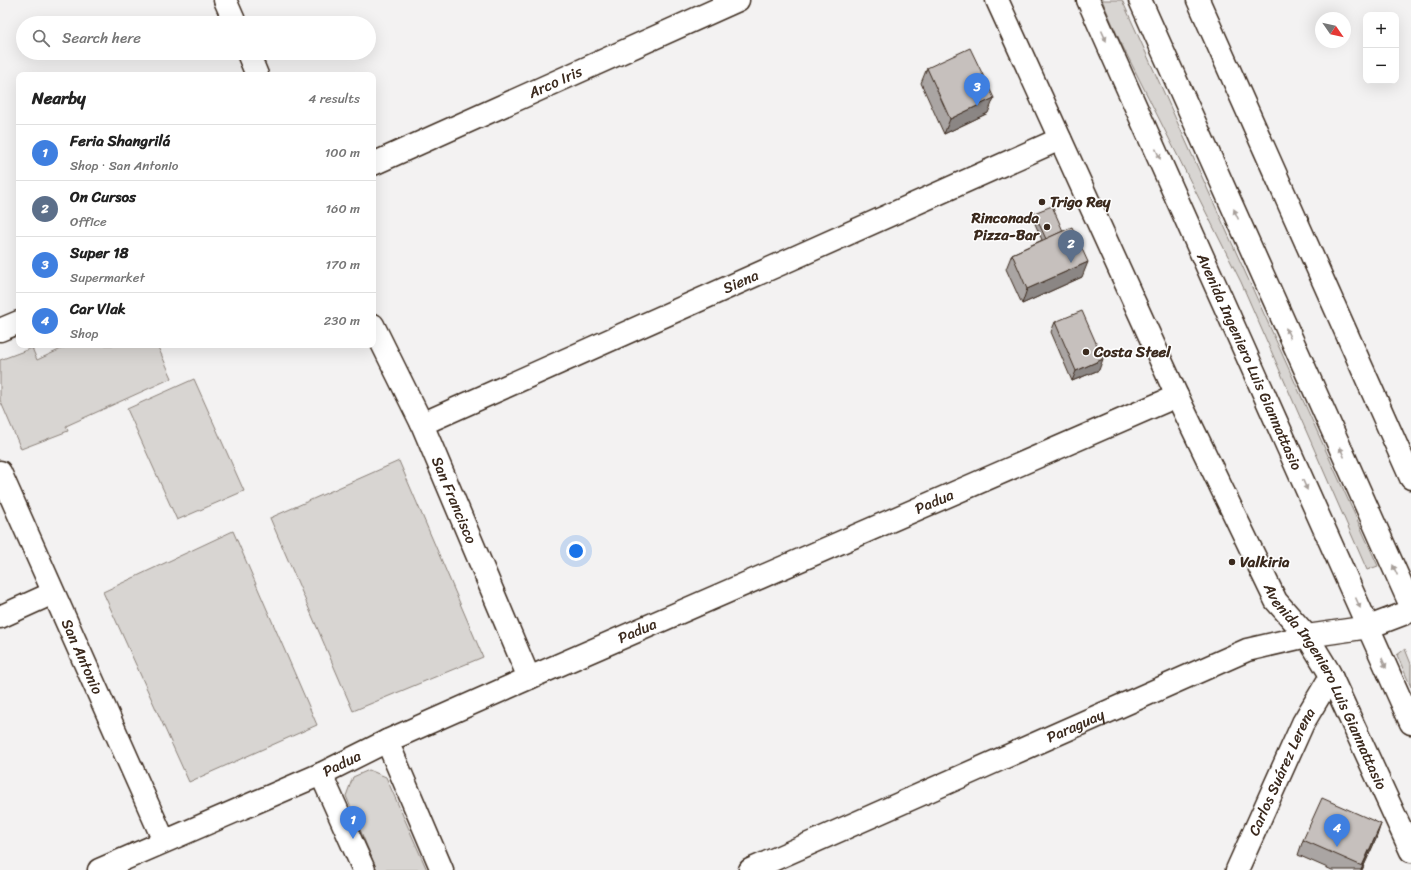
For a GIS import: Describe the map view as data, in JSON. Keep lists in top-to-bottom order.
{
  "streets": {
    "street": [
      "Arco Iris",
      "Siena",
      "Avenida Ingeniero Luis Giannattasio",
      "San Francisco",
      "Padua",
      "San Antonio",
      "Paraguay",
      "Carlos Suárez Lerena"
    ]
  },
  "crossings": [
    ["Siena", "Avenida Ingeniero Luis Giannattasio"],
    ["Siena", "San Francisco"],
    ["Avenida Ingeniero Luis Giannattasio", "Padua"],
    ["Avenida Ingeniero Luis Giannattasio", "Paraguay"],
    ["Avenida Ingeniero Luis Giannattasio", "Carlos Suárez Lerena"],
    ["San Francisco", "Padua"],
    ["Padua", "San Antonio"]
  ],
  "places": [
    "Trigo Rey",
    "Rinconada Pizza-Bar",
    "Costa Steel",
    "Valkiria"
  ],
  "north": "bottom right",
  "page": {
    "map_buttons": ["+", "−"],
    "search": "Search here",
    "heading": ["Nearby", "4 results"],
    "pins": [
      "3",
      "2",
      "1",
      "4"
    ],
    "list": [
      {
        "mark": "1",
        "name": "Feria Shangrilá",
        "note": "Shop · San Antonio",
        "value": "100 m"
      },
      {
        "mark": "2",
        "name": "On Cursos",
        "note": "Office",
        "value": "160 m"
      },
      {
        "mark": "3",
        "name": "Super 18",
        "note": "Supermarket",
        "value": "170 m"
      },
      {
        "mark": "4",
        "name": "Car Vlak",
        "note": "Shop",
        "value": "230 m"
      }
    ]
  }
}
